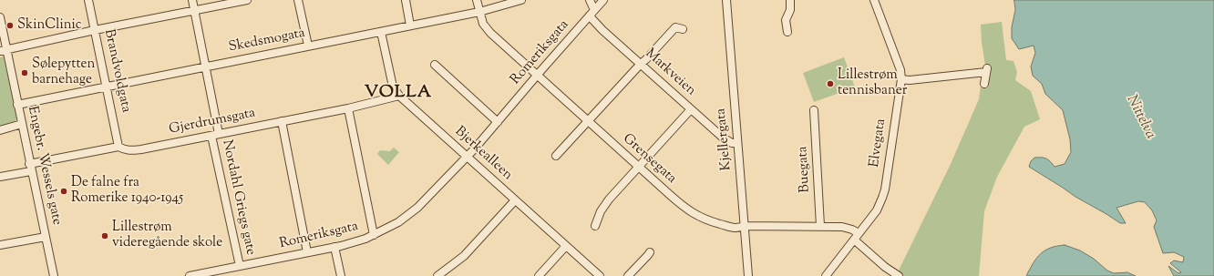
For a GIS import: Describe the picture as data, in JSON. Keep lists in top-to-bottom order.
{
  "streets": {
    "street": [
      "Skedsmogata",
      "Romeriksgata",
      "Brandvoldgata",
      "Markveien",
      "Gjerdrumsgata",
      "Kjellergata",
      "Elvegata",
      "Bjerkealleen",
      "Grensegata",
      "Engebr. Wessels gate",
      "Buegata",
      "Nordahl Griegs gate"
    ]
  },
  "crossings": [
    ["Skedsmogata", "Brandvoldgata"],
    ["Skedsmogata", "Bjerkealleen"],
    ["Skedsmogata", "Grensegata"],
    ["Skedsmogata", "Engebr. Wessels gate"],
    ["Skedsmogata", "Nordahl Griegs gate"],
    ["Romeriksgata", "Markveien"],
    ["Romeriksgata", "Bjerkealleen"],
    ["Romeriksgata", "Grensegata"],
    ["Romeriksgata", "Nordahl Griegs gate"],
    ["Brandvoldgata", "Gjerdrumsgata"],
    ["Markveien", "Kjellergata"],
    ["Gjerdrumsgata", "Bjerkealleen"],
    ["Gjerdrumsgata", "Engebr. Wessels gate"],
    ["Gjerdrumsgata", "Nordahl Griegs gate"],
    ["Kjellergata", "Grensegata"],
    ["Elvegata", "Grensegata"],
    ["Grensegata", "Buegata"]
  ],
  "districts": ["VOLLA"],
  "water": ["Nittelva"],
  "places": [
    "SkinClinic",
    "Sølepytten barnehage",
    "Lillestrøm tennisbaner",
    "De falne fra Romerike 1940-1945",
    "Lillestrøm videregående skole"
  ]
}
